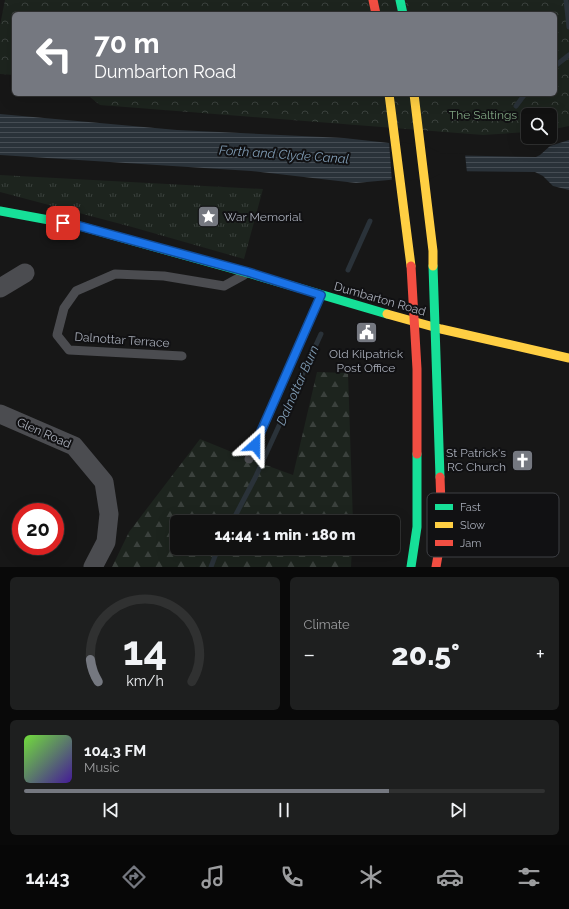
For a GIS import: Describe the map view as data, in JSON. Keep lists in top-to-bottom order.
{
  "streets": {
    "main road": ["Dumbarton Road"],
    "street": ["Glen Road"],
    "lane": ["Dalnottar Terrace"]
  },
  "crossings": [
    ["Dumbarton Road", "Dalnottar Terrace"]
  ],
  "water": ["Forth and Clyde Canal", "Dalnottar Burn"],
  "parks": ["The Saltings"],
  "places": {
    "place": ["War Memorial"],
    "public building": ["Old Kilpatrick Post Office"],
    "church": ["St Patrick's RC Church"]
  },
  "legend": ["Fast", "Slow", "Jam"],
  "page": {
    "turn": ["70 m", "Dumbarton Road"],
    "limit": "20",
    "trip": "14:44 · 1 min · 180 m",
    "tile": "Climate",
    "heat": ["−", "20.5°", "+"],
    "song": ["104.3 FM", "Music"],
    "tabs": "14:43",
    "gauge": ["14", "km/h"]
  }
}
